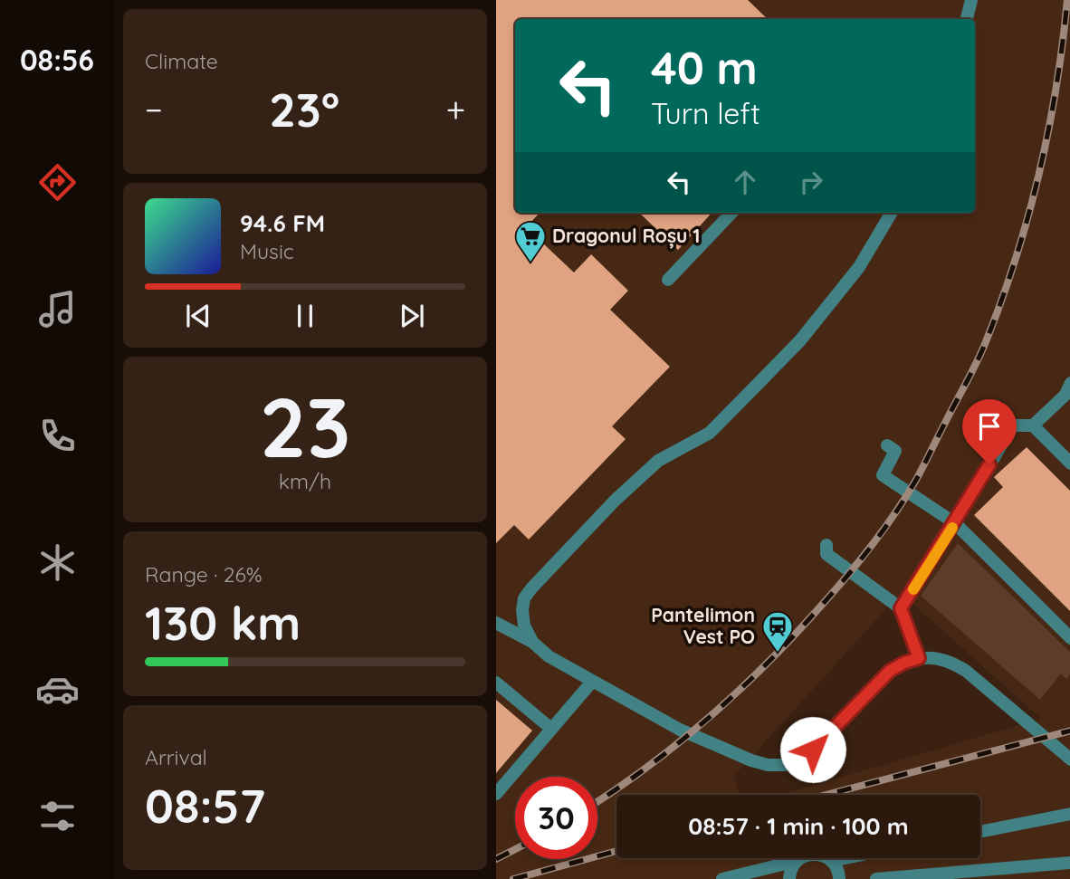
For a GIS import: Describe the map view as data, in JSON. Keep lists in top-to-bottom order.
{
  "places": {
    "supermarket": ["Dragonul Roșu 1"],
    "station": ["Pantelimon Vest PO"]
  },
  "page": {
    "tabs": "08:56",
    "tile": [
      "Climate",
      ["23", "km/h"],
      ["Range · 26%", "130 km"],
      ["Arrival", "08:57"]
    ],
    "turn": ["40 m", "Turn left"],
    "heat": ["−", "23°", "+"],
    "song": ["94.6 FM", "Music"],
    "limit": "30",
    "trip": "08:57 · 1 min · 100 m"
  }
}
